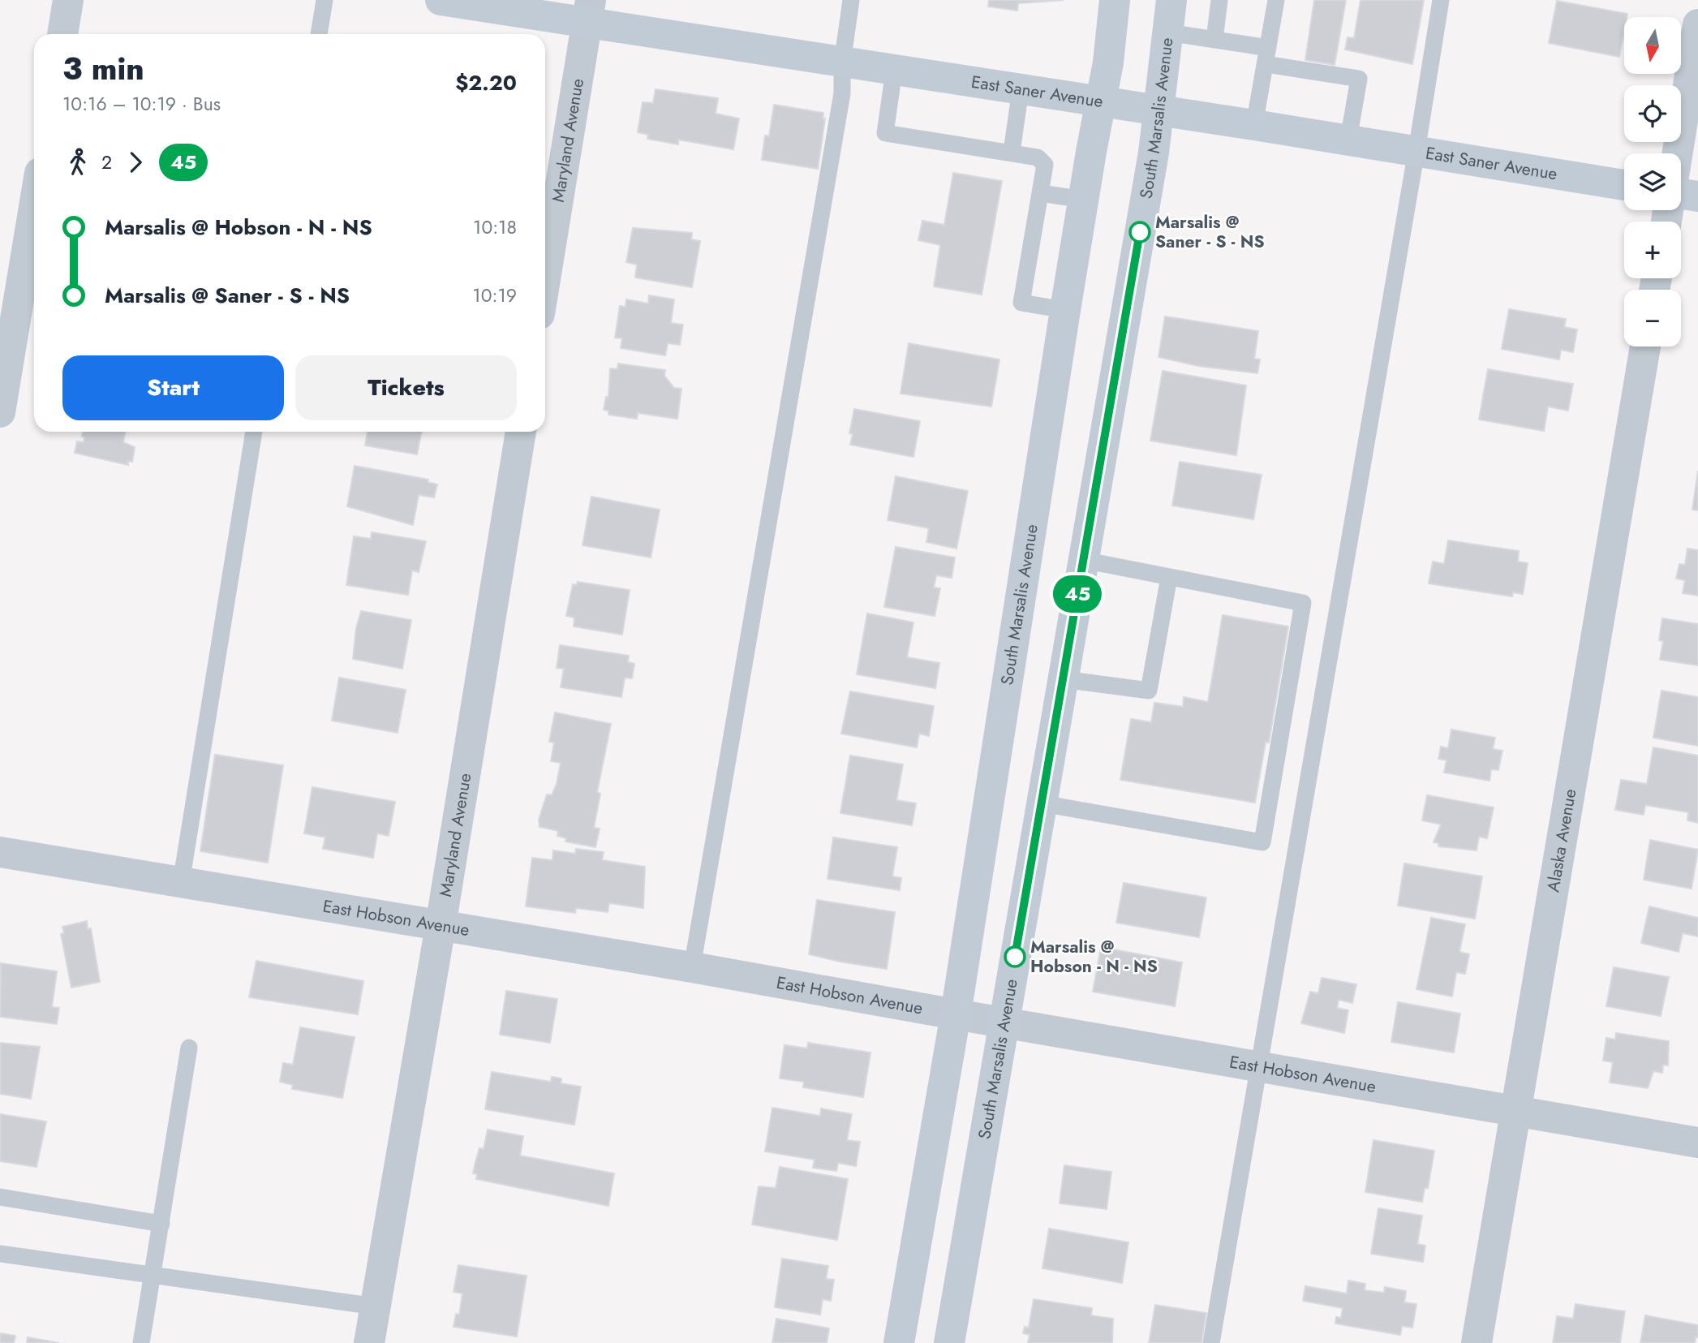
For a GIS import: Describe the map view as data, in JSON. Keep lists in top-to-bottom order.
{
  "streets": {
    "main road": ["East Saner Avenue", "South Marsalis Avenue"],
    "street": ["Maryland Avenue", "Alaska Avenue", "East Hobson Avenue"]
  },
  "crossings": [
    ["East Saner Avenue", "South Marsalis Avenue"],
    ["East Saner Avenue", "Maryland Avenue"],
    ["South Marsalis Avenue", "East Hobson Avenue"],
    ["Maryland Avenue", "East Hobson Avenue"],
    ["Alaska Avenue", "East Hobson Avenue"]
  ],
  "places": ["Marsalis @ Saner - S - NS", "Marsalis @ Hobson - N - NS"],
  "lines": ["bus line 45"],
  "north": "bottom",
  "page": {
    "on_map": "45",
    "map_buttons": ["+", "−"],
    "heading": ["3 min", "10:16 – 10:19 · Bus", "$2.20"],
    "legs": ["2", "45"],
    "list": [
      {
        "name": "Marsalis @ Hobson - N - NS",
        "value": "10:18"
      },
      {
        "name": "Marsalis @ Saner - S - NS",
        "value": "10:19"
      }
    ],
    "buttons": ["Start", "Tickets"]
  }
}
